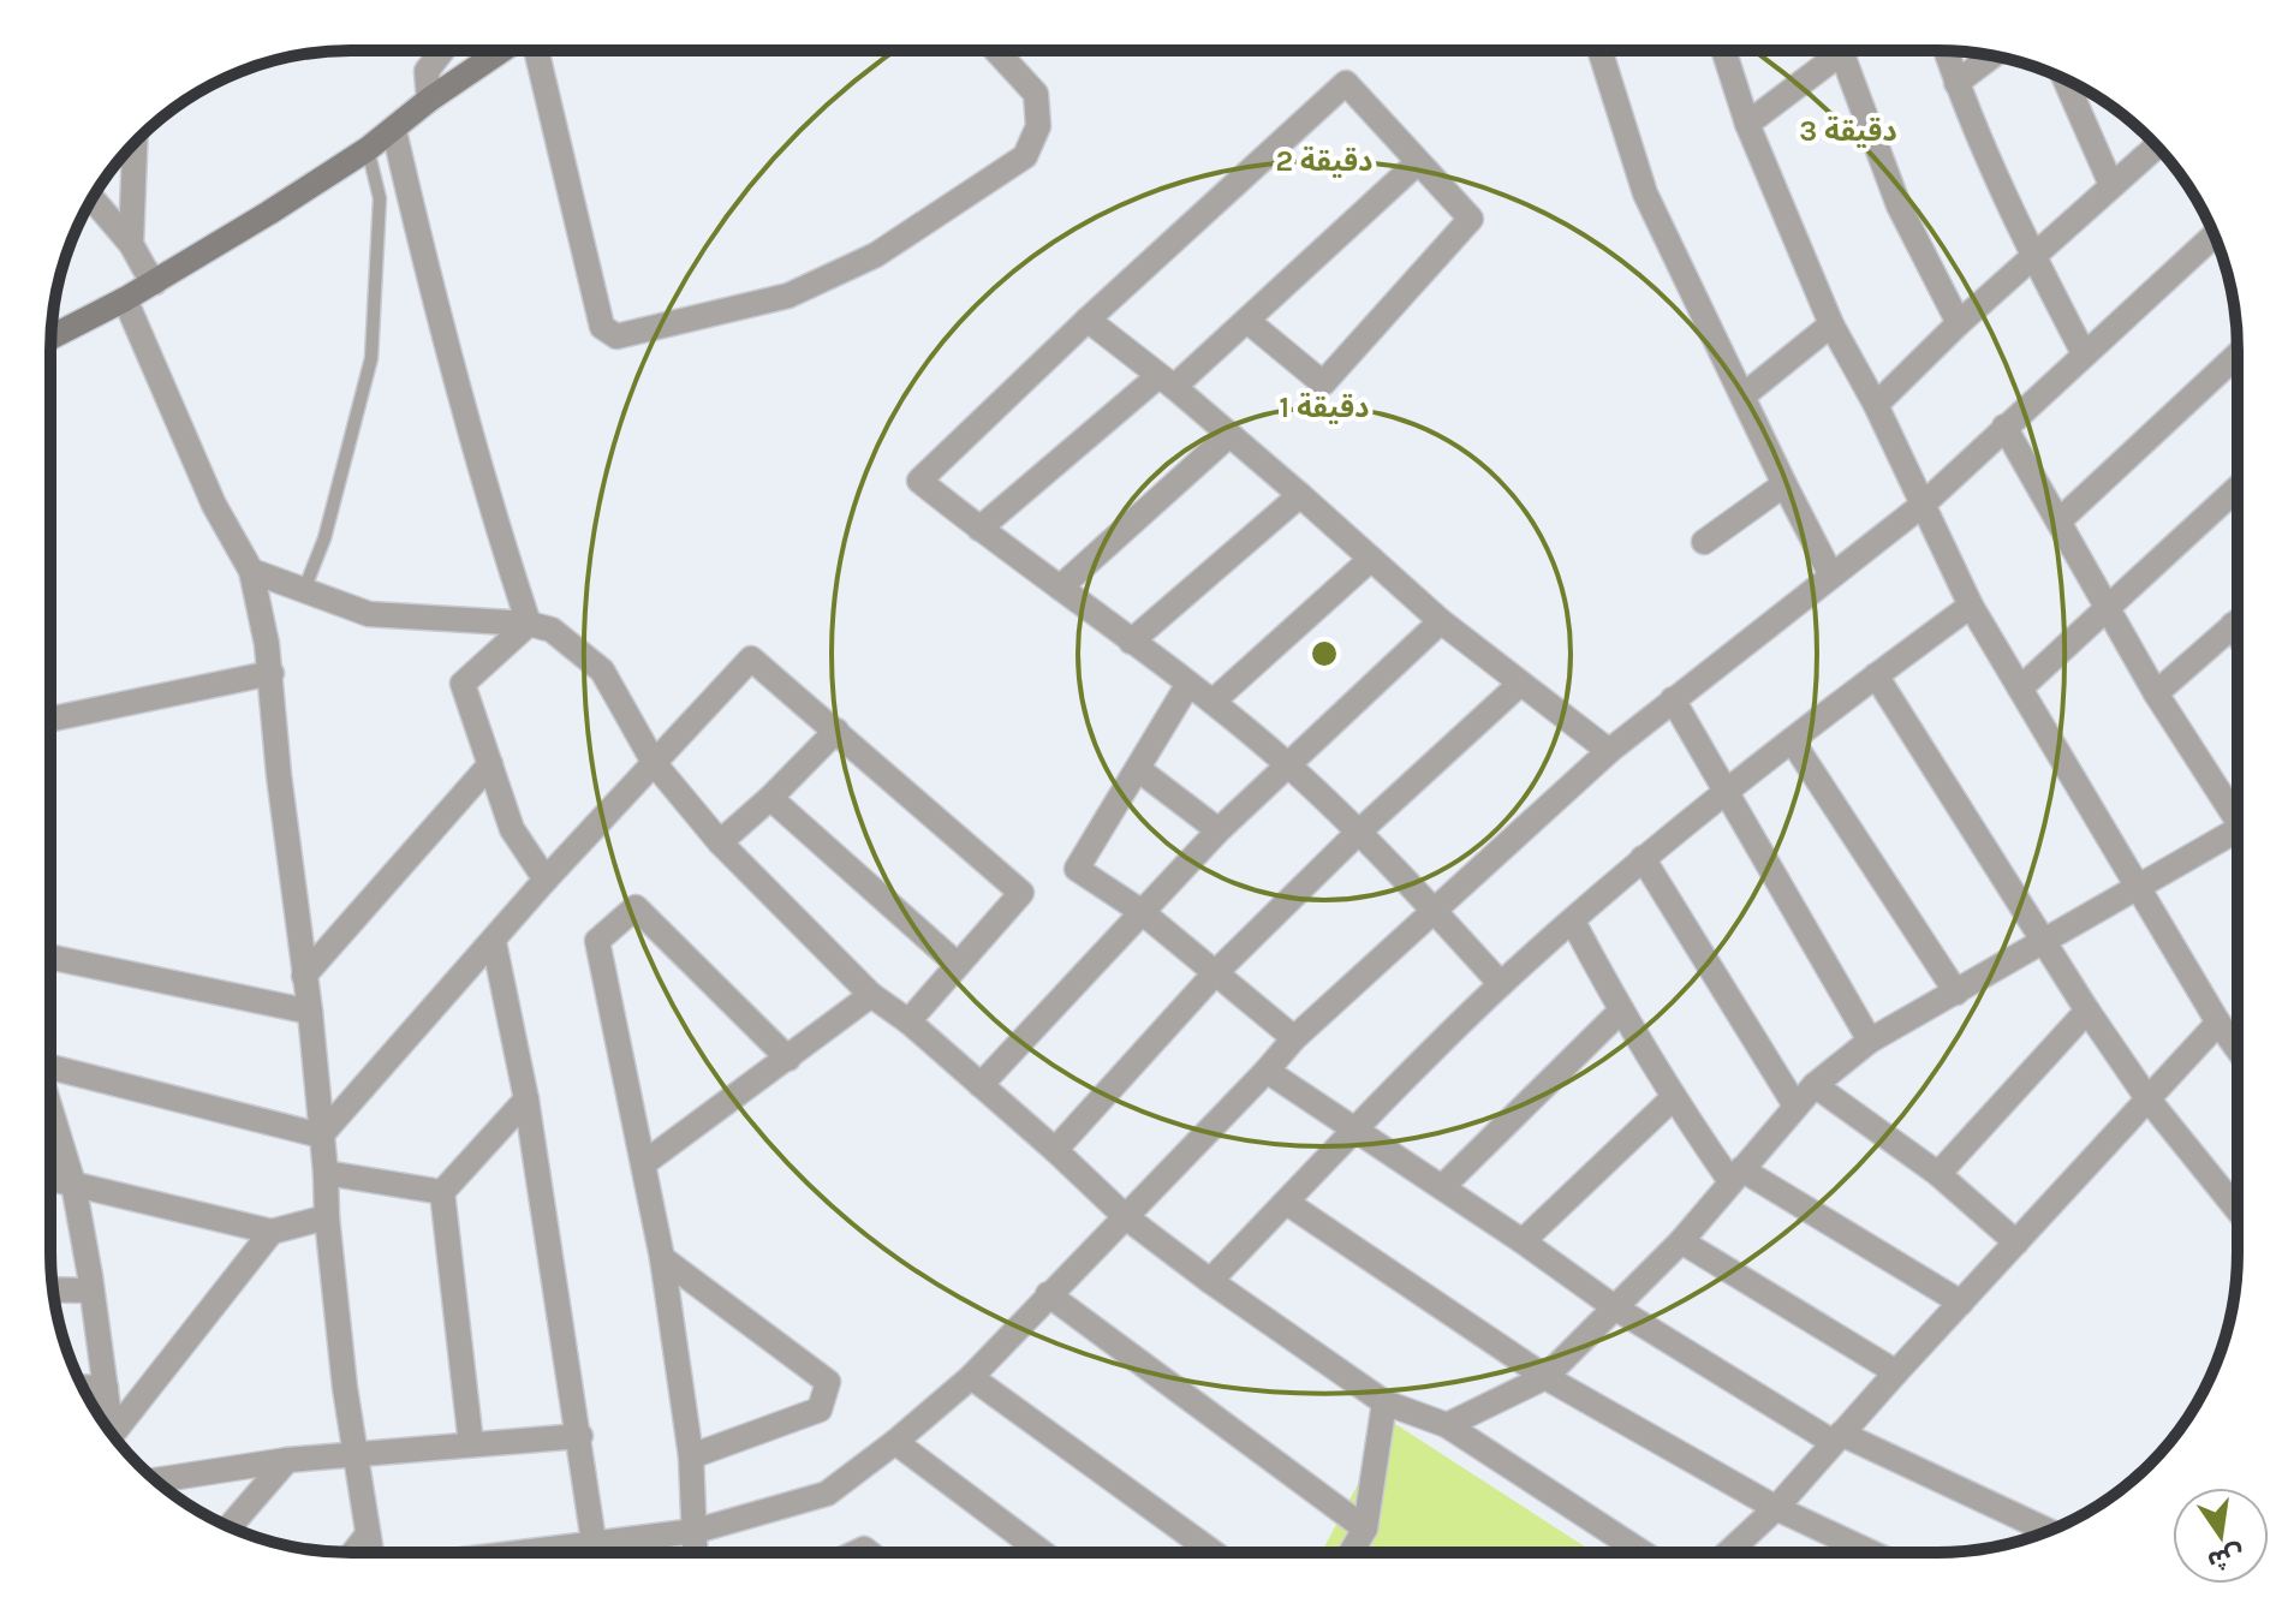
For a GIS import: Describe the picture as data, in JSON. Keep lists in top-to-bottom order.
{
  "north": "bottom",
  "rings": ["3 دقيقة", "2 دقيقة", "1 دقيقة"]
}
